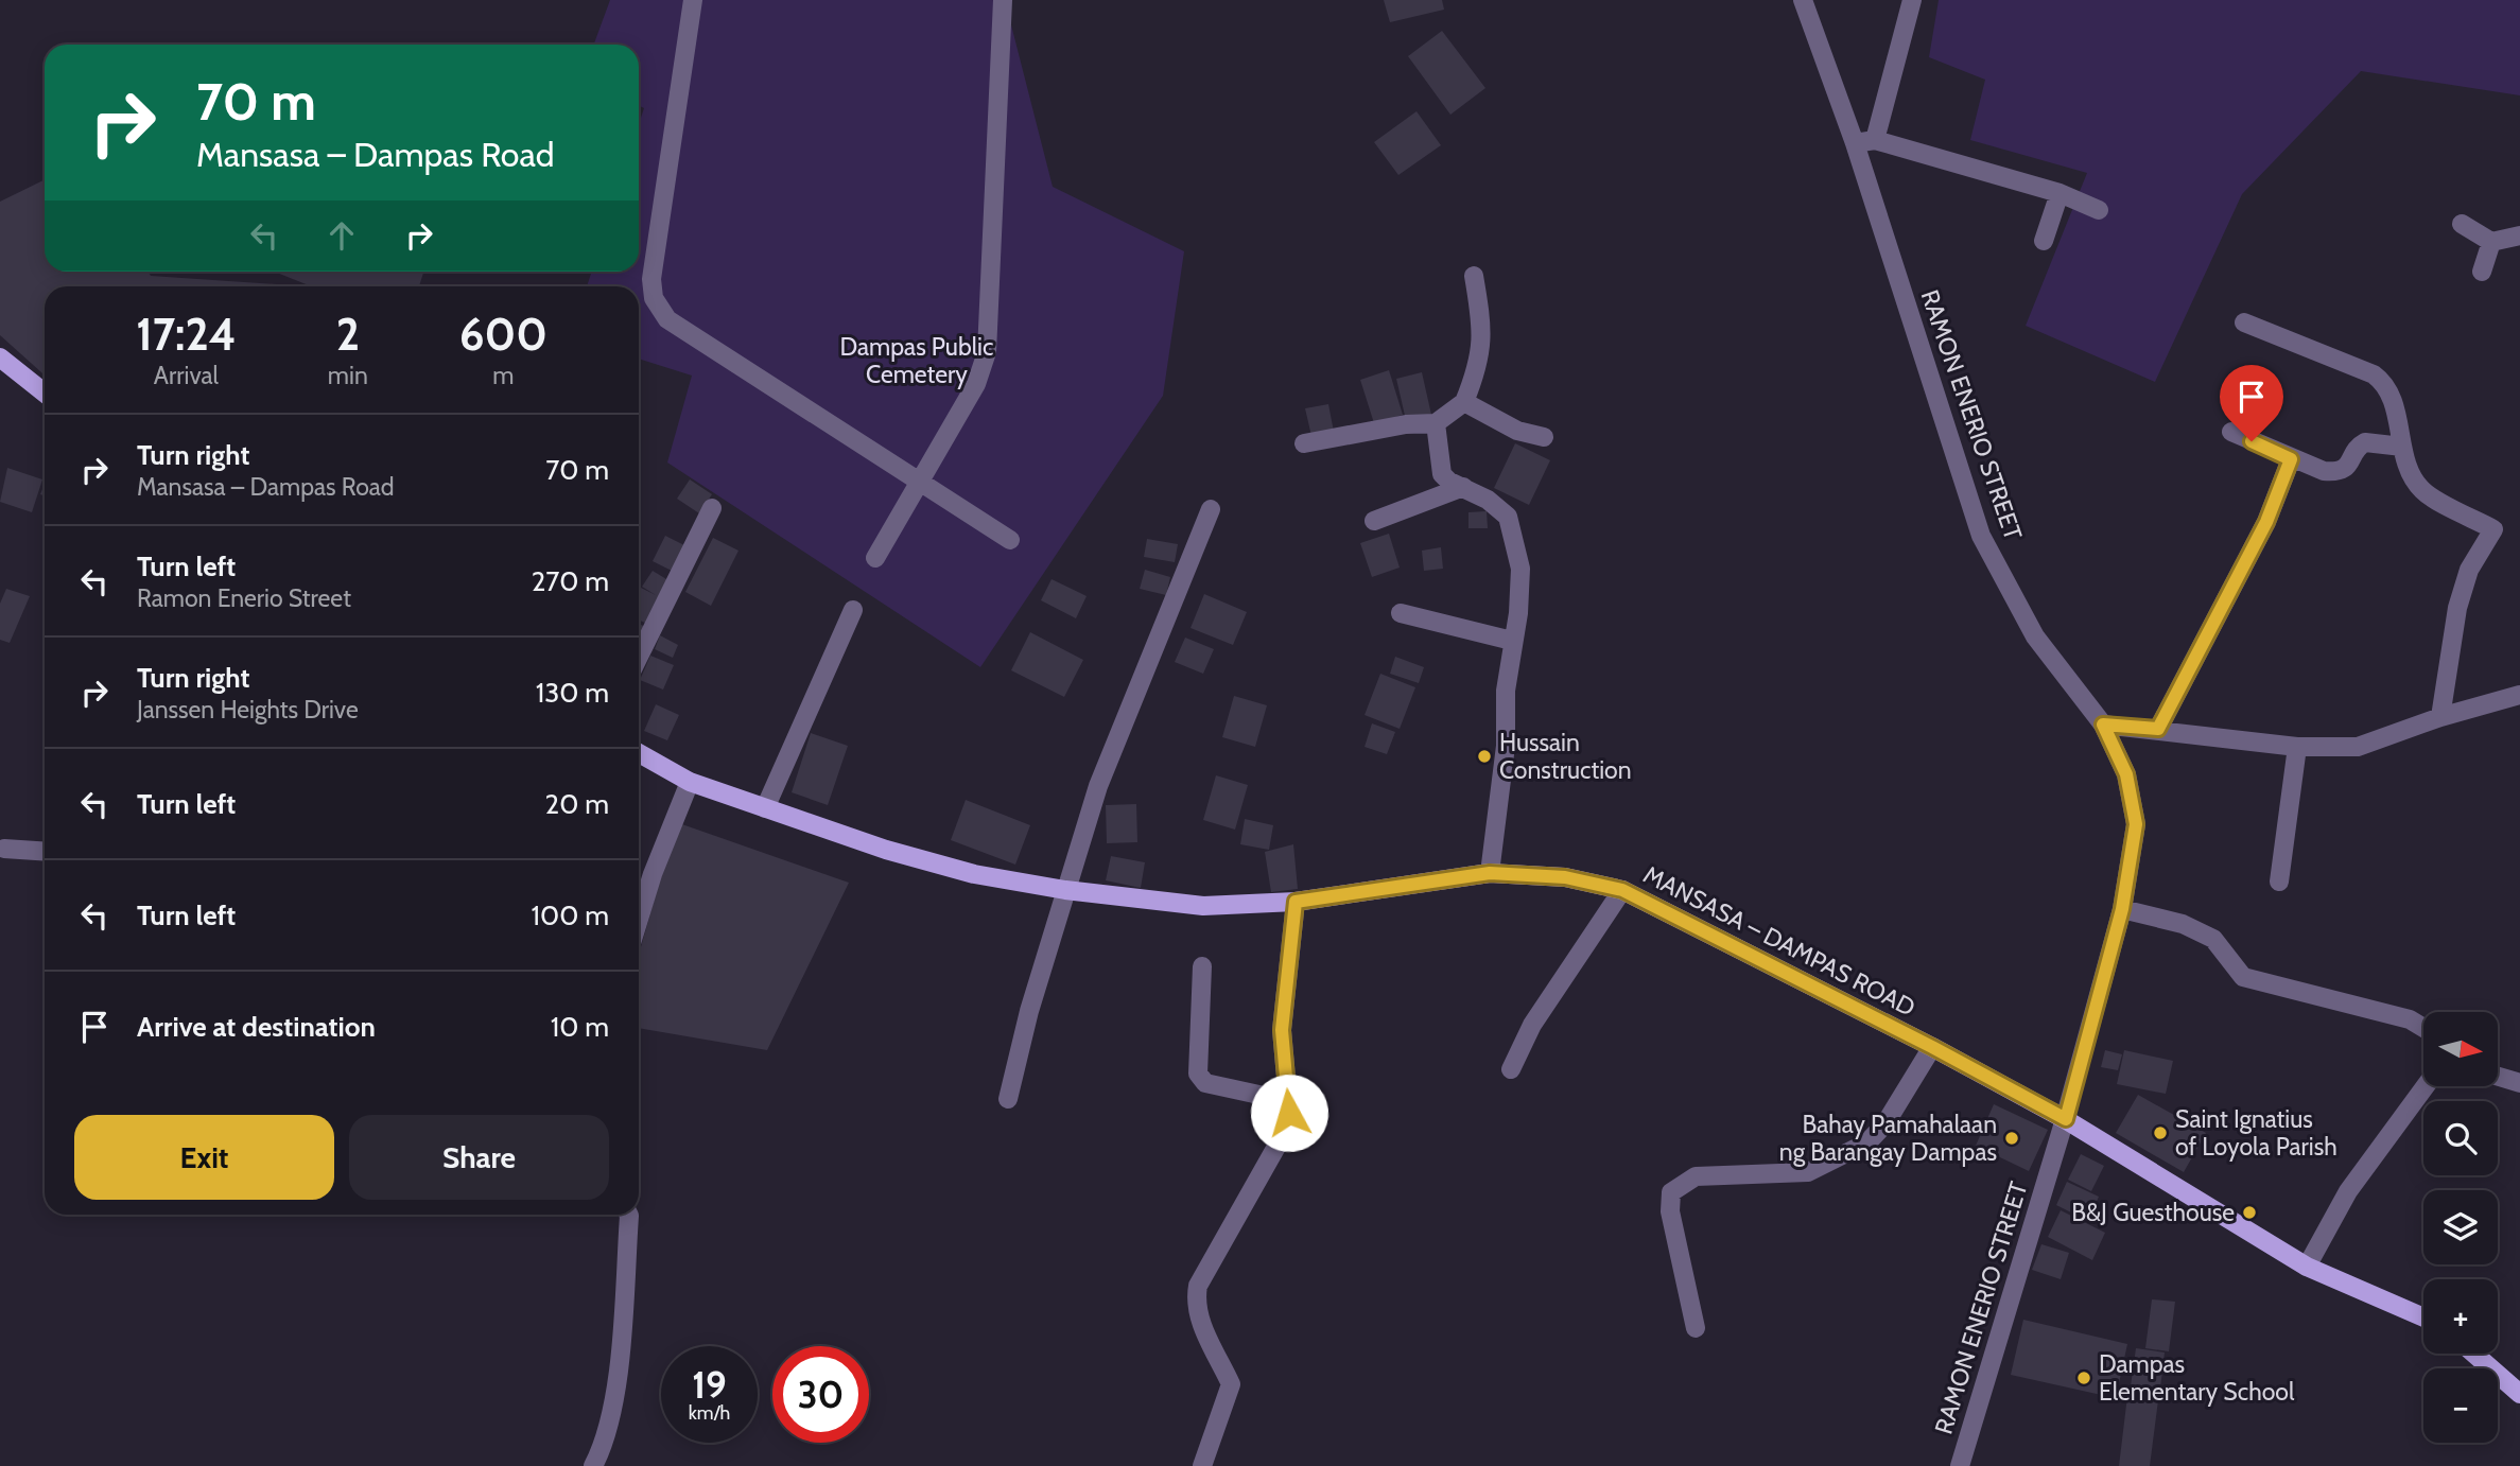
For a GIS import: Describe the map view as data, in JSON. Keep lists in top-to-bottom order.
{
  "streets": {
    "main road": ["MANSASA – DAMPAS ROAD"],
    "street": ["RAMON ENERIO STREET"]
  },
  "crossings": [
    ["RAMON ENERIO STREET", "MANSASA – DAMPAS ROAD"]
  ],
  "parks": ["Dampas Public Cemetery"],
  "places": [
    "Hussain Construction",
    "Saint Ignatius of Loyola Parish",
    "Bahay Pamahalaan ng Barangay Dampas",
    "B&J Guesthouse",
    "Dampas Elementary School"
  ],
  "north": "right",
  "page": {
    "turn": ["70 m", "Mansasa – Dampas Road"],
    "eta": [
      "17:24",
      "Arrival",
      "2",
      "min",
      "600",
      "m"
    ],
    "list": [
      {
        "name": "Turn right",
        "note": "Mansasa – Dampas Road",
        "value": "70 m"
      },
      {
        "name": "Turn left",
        "note": "Ramon Enerio Street",
        "value": "270 m"
      },
      {
        "name": "Turn right",
        "note": "Janssen Heights Drive",
        "value": "130 m"
      },
      {
        "name": "Turn left",
        "value": "20 m"
      },
      {
        "name": "Turn left",
        "value": "100 m"
      },
      {
        "name": "Arrive at destination",
        "value": "10 m"
      }
    ],
    "map_buttons": ["+", "−"],
    "buttons": ["Exit", "Share"],
    "speed": "19 km/h",
    "limit": "30"
  }
}
